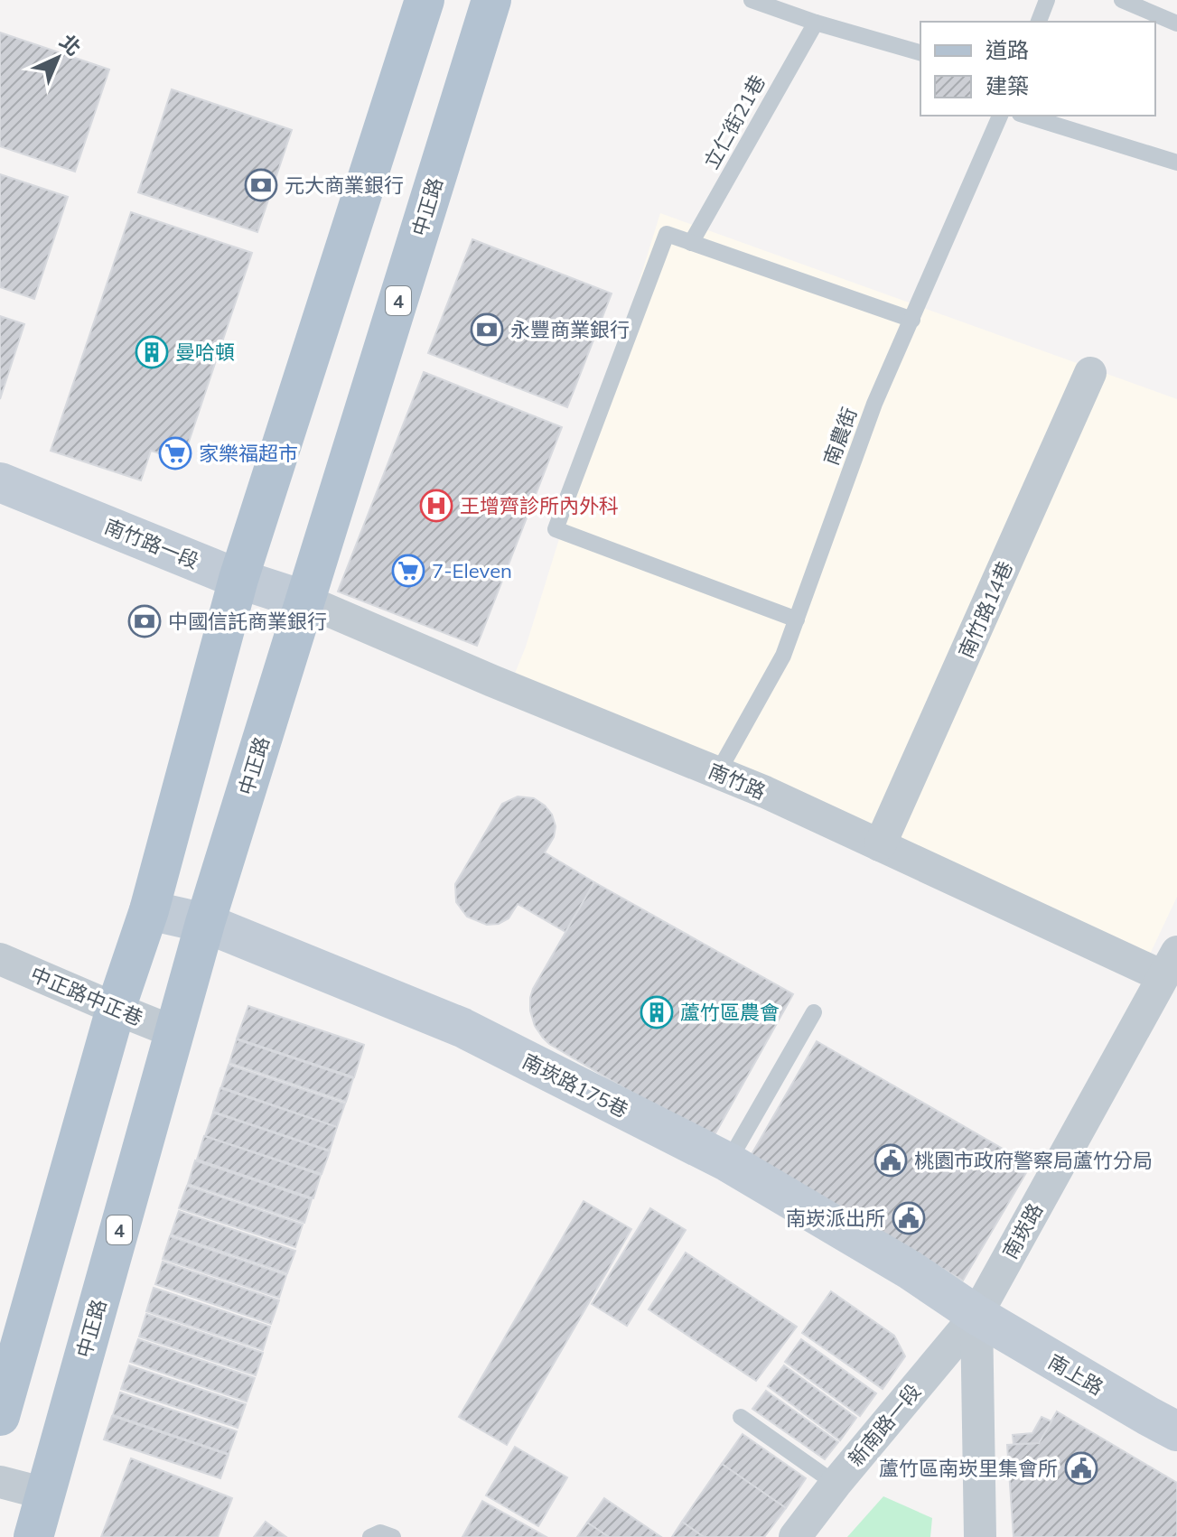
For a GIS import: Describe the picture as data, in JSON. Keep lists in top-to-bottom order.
{
  "streets": {
    "main road": ["中正路", "4"],
    "street": [
      "南竹路一段",
      "南竹路14巷",
      "南竹路",
      "中正路中正巷",
      "南崁路175巷",
      "南崁路",
      "南上路",
      "新南路一段"
    ],
    "lane": ["立仁街21巷", "南農街"]
  },
  "crossings": [
    ["中正路", "南竹路一段"],
    ["中正路", "南竹路"],
    ["中正路", "中正路中正巷"],
    ["中正路", "南崁路175巷"],
    ["南農街", "南竹路"],
    ["南竹路一段", "南竹路"],
    ["南竹路14巷", "南竹路"],
    ["南竹路", "南崁路"],
    ["南崁路175巷", "南崁路"],
    ["南崁路175巷", "南上路"],
    ["南崁路175巷", "新南路一段"],
    ["南崁路", "南上路"],
    ["南崁路", "新南路一段"],
    ["南上路", "新南路一段"]
  ],
  "places": {
    "bank": ["元大商業銀行", "永豐商業銀行", "中國信託商業銀行"],
    "building": ["曼哈頓", "蘆竹區農會"],
    "supermarket": ["家樂福超市", "7-Eleven"],
    "hospital": ["王增齊診所內外科"],
    "public building": ["桃園市政府警察局蘆竹分局", "南崁派出所", "蘆竹區南崁里集會所"]
  },
  "legend": ["道路", "建築"],
  "north": "top right"
}
